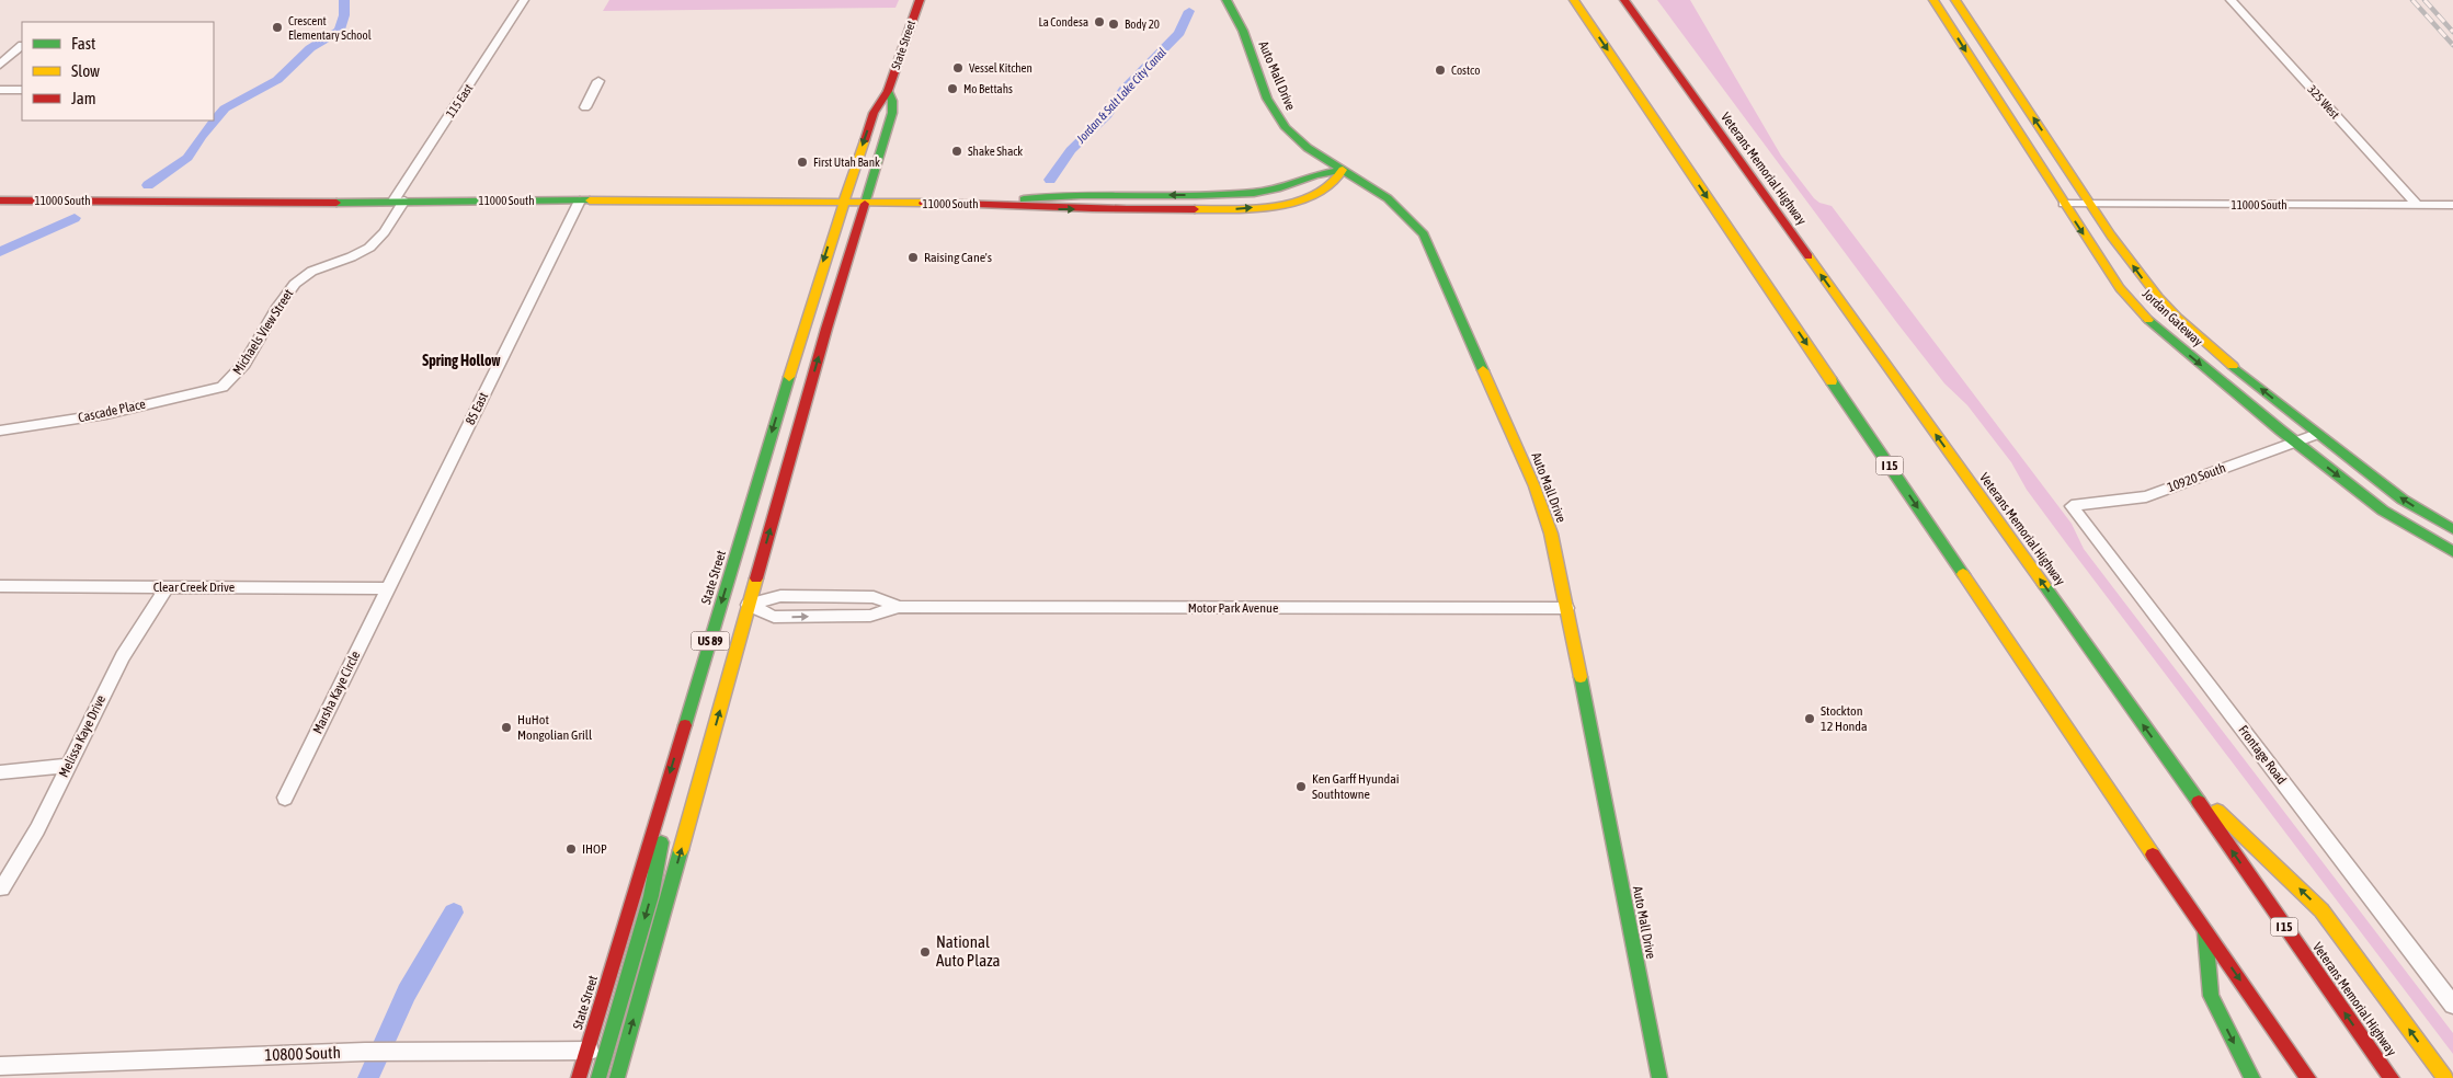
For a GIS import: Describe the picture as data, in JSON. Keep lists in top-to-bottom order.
{
  "streets": {
    "main road": [
      "State Street",
      "Auto Mall Drive",
      "Veterans Memorial Highway",
      "11000 South",
      "Jordan Gateway",
      "I 15",
      "US 89"
    ],
    "street": [
      "115 East",
      "325 West",
      "Michaels View Street",
      "85 East",
      "Cascade Place",
      "10920 South",
      "Clear Creek Drive",
      "Motor Park Avenue",
      "Marsha Kaye Circle",
      "Melissa Kaye Drive",
      "Frontage Road",
      "10800 South"
    ]
  },
  "crossings": [
    ["State Street", "11000 South"],
    ["State Street", "Motor Park Avenue"],
    ["State Street", "10800 South"],
    ["Auto Mall Drive", "11000 South"],
    ["Auto Mall Drive", "Motor Park Avenue"],
    ["115 East", "11000 South"],
    ["115 East", "Michaels View Street"],
    ["325 West", "11000 South"],
    ["11000 South", "Jordan Gateway"],
    ["11000 South", "Michaels View Street"],
    ["11000 South", "85 East"],
    ["Jordan Gateway", "10920 South"],
    ["Michaels View Street", "Cascade Place"],
    ["85 East", "Clear Creek Drive"],
    ["85 East", "Marsha Kaye Circle"],
    ["10920 South", "Frontage Road"],
    ["Clear Creek Drive", "Marsha Kaye Circle"],
    ["Clear Creek Drive", "Melissa Kaye Drive"]
  ],
  "districts": ["Spring Hollow"],
  "water": ["Jordan & Salt Lake City Canal"],
  "places": [
    "La Condesa",
    "Body 20",
    "Crescent Elementary School",
    "Vessel Kitchen",
    "Costco",
    "Mo Bettahs",
    "Shake Shack",
    "First Utah Bank",
    "Raising Cane's",
    "Stockton 12 Honda",
    "HuHot Mongolian Grill",
    "Ken Garff Hyundai Southtowne",
    "IHOP",
    "National Auto Plaza"
  ],
  "legend": ["Fast", "Slow", "Jam"]
}
